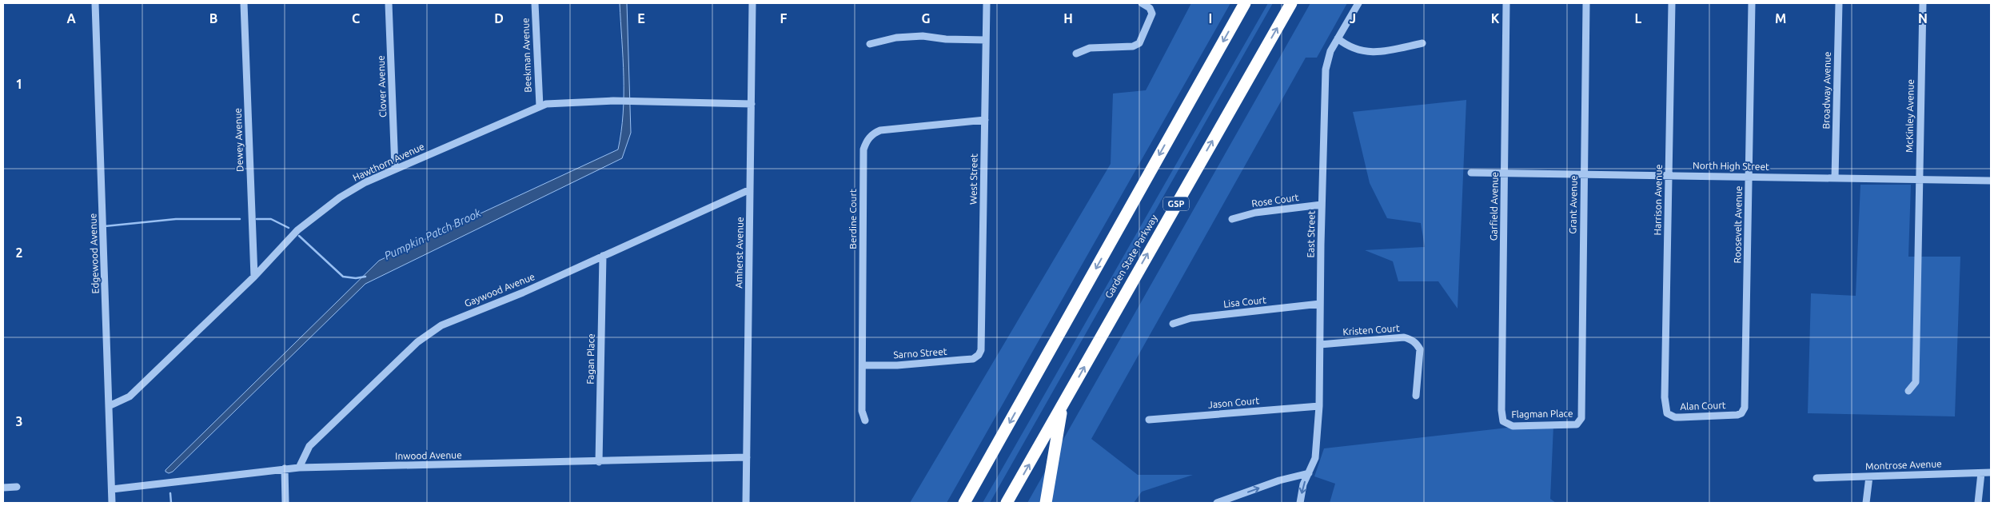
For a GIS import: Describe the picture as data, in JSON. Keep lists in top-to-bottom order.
{
  "streets": {
    "highway": ["GSP", "Garden State Parkway"],
    "street": [
      "Beekman Avenue",
      "Clover Avenue",
      "Broadway Avenue",
      "McKinley Avenue",
      "Dewey Avenue",
      "Hawthorn Avenue",
      "North High Street",
      "West Street",
      "Harrison Avenue",
      "Rose Court",
      "Grant Avenue",
      "Garfield Avenue",
      "Berdine Court",
      "Roosevelt Avenue",
      "East Street",
      "Amherst Avenue",
      "Edgewood Avenue",
      "Gaywood Avenue",
      "Lisa Court",
      "Kristen Court",
      "Sarno Street",
      "Fagan Place",
      "Jason Court",
      "Alan Court",
      "Flagman Place",
      "Inwood Avenue",
      "Montrose Avenue"
    ]
  },
  "crossings": [
    ["Beekman Avenue", "Hawthorn Avenue"],
    ["Clover Avenue", "Hawthorn Avenue"],
    ["Broadway Avenue", "North High Street"],
    ["McKinley Avenue", "North High Street"],
    ["Dewey Avenue", "Hawthorn Avenue"],
    ["Hawthorn Avenue", "Amherst Avenue"],
    ["Hawthorn Avenue", "Edgewood Avenue"],
    ["North High Street", "Harrison Avenue"],
    ["North High Street", "Grant Avenue"],
    ["North High Street", "Garfield Avenue"],
    ["North High Street", "Roosevelt Avenue"],
    ["West Street", "Berdine Court"],
    ["West Street", "Sarno Street"],
    ["Harrison Avenue", "Alan Court"],
    ["Rose Court", "East Street"],
    ["Grant Avenue", "Flagman Place"],
    ["Garfield Avenue", "Flagman Place"],
    ["Berdine Court", "Sarno Street"],
    ["Roosevelt Avenue", "Alan Court"],
    ["East Street", "Lisa Court"],
    ["East Street", "Kristen Court"],
    ["East Street", "Jason Court"],
    ["Amherst Avenue", "Gaywood Avenue"],
    ["Amherst Avenue", "Inwood Avenue"],
    ["Edgewood Avenue", "Inwood Avenue"],
    ["Gaywood Avenue", "Fagan Place"],
    ["Gaywood Avenue", "Inwood Avenue"],
    ["Fagan Place", "Inwood Avenue"]
  ],
  "water": ["Pumpkin Patch Brook"],
  "grid": {
    "columns": [
      "A",
      "B",
      "C",
      "D",
      "E",
      "F",
      "G",
      "H",
      "I",
      "J",
      "K",
      "L",
      "M",
      "N"
    ],
    "rows": ["1", "2", "3"]
  }
}
